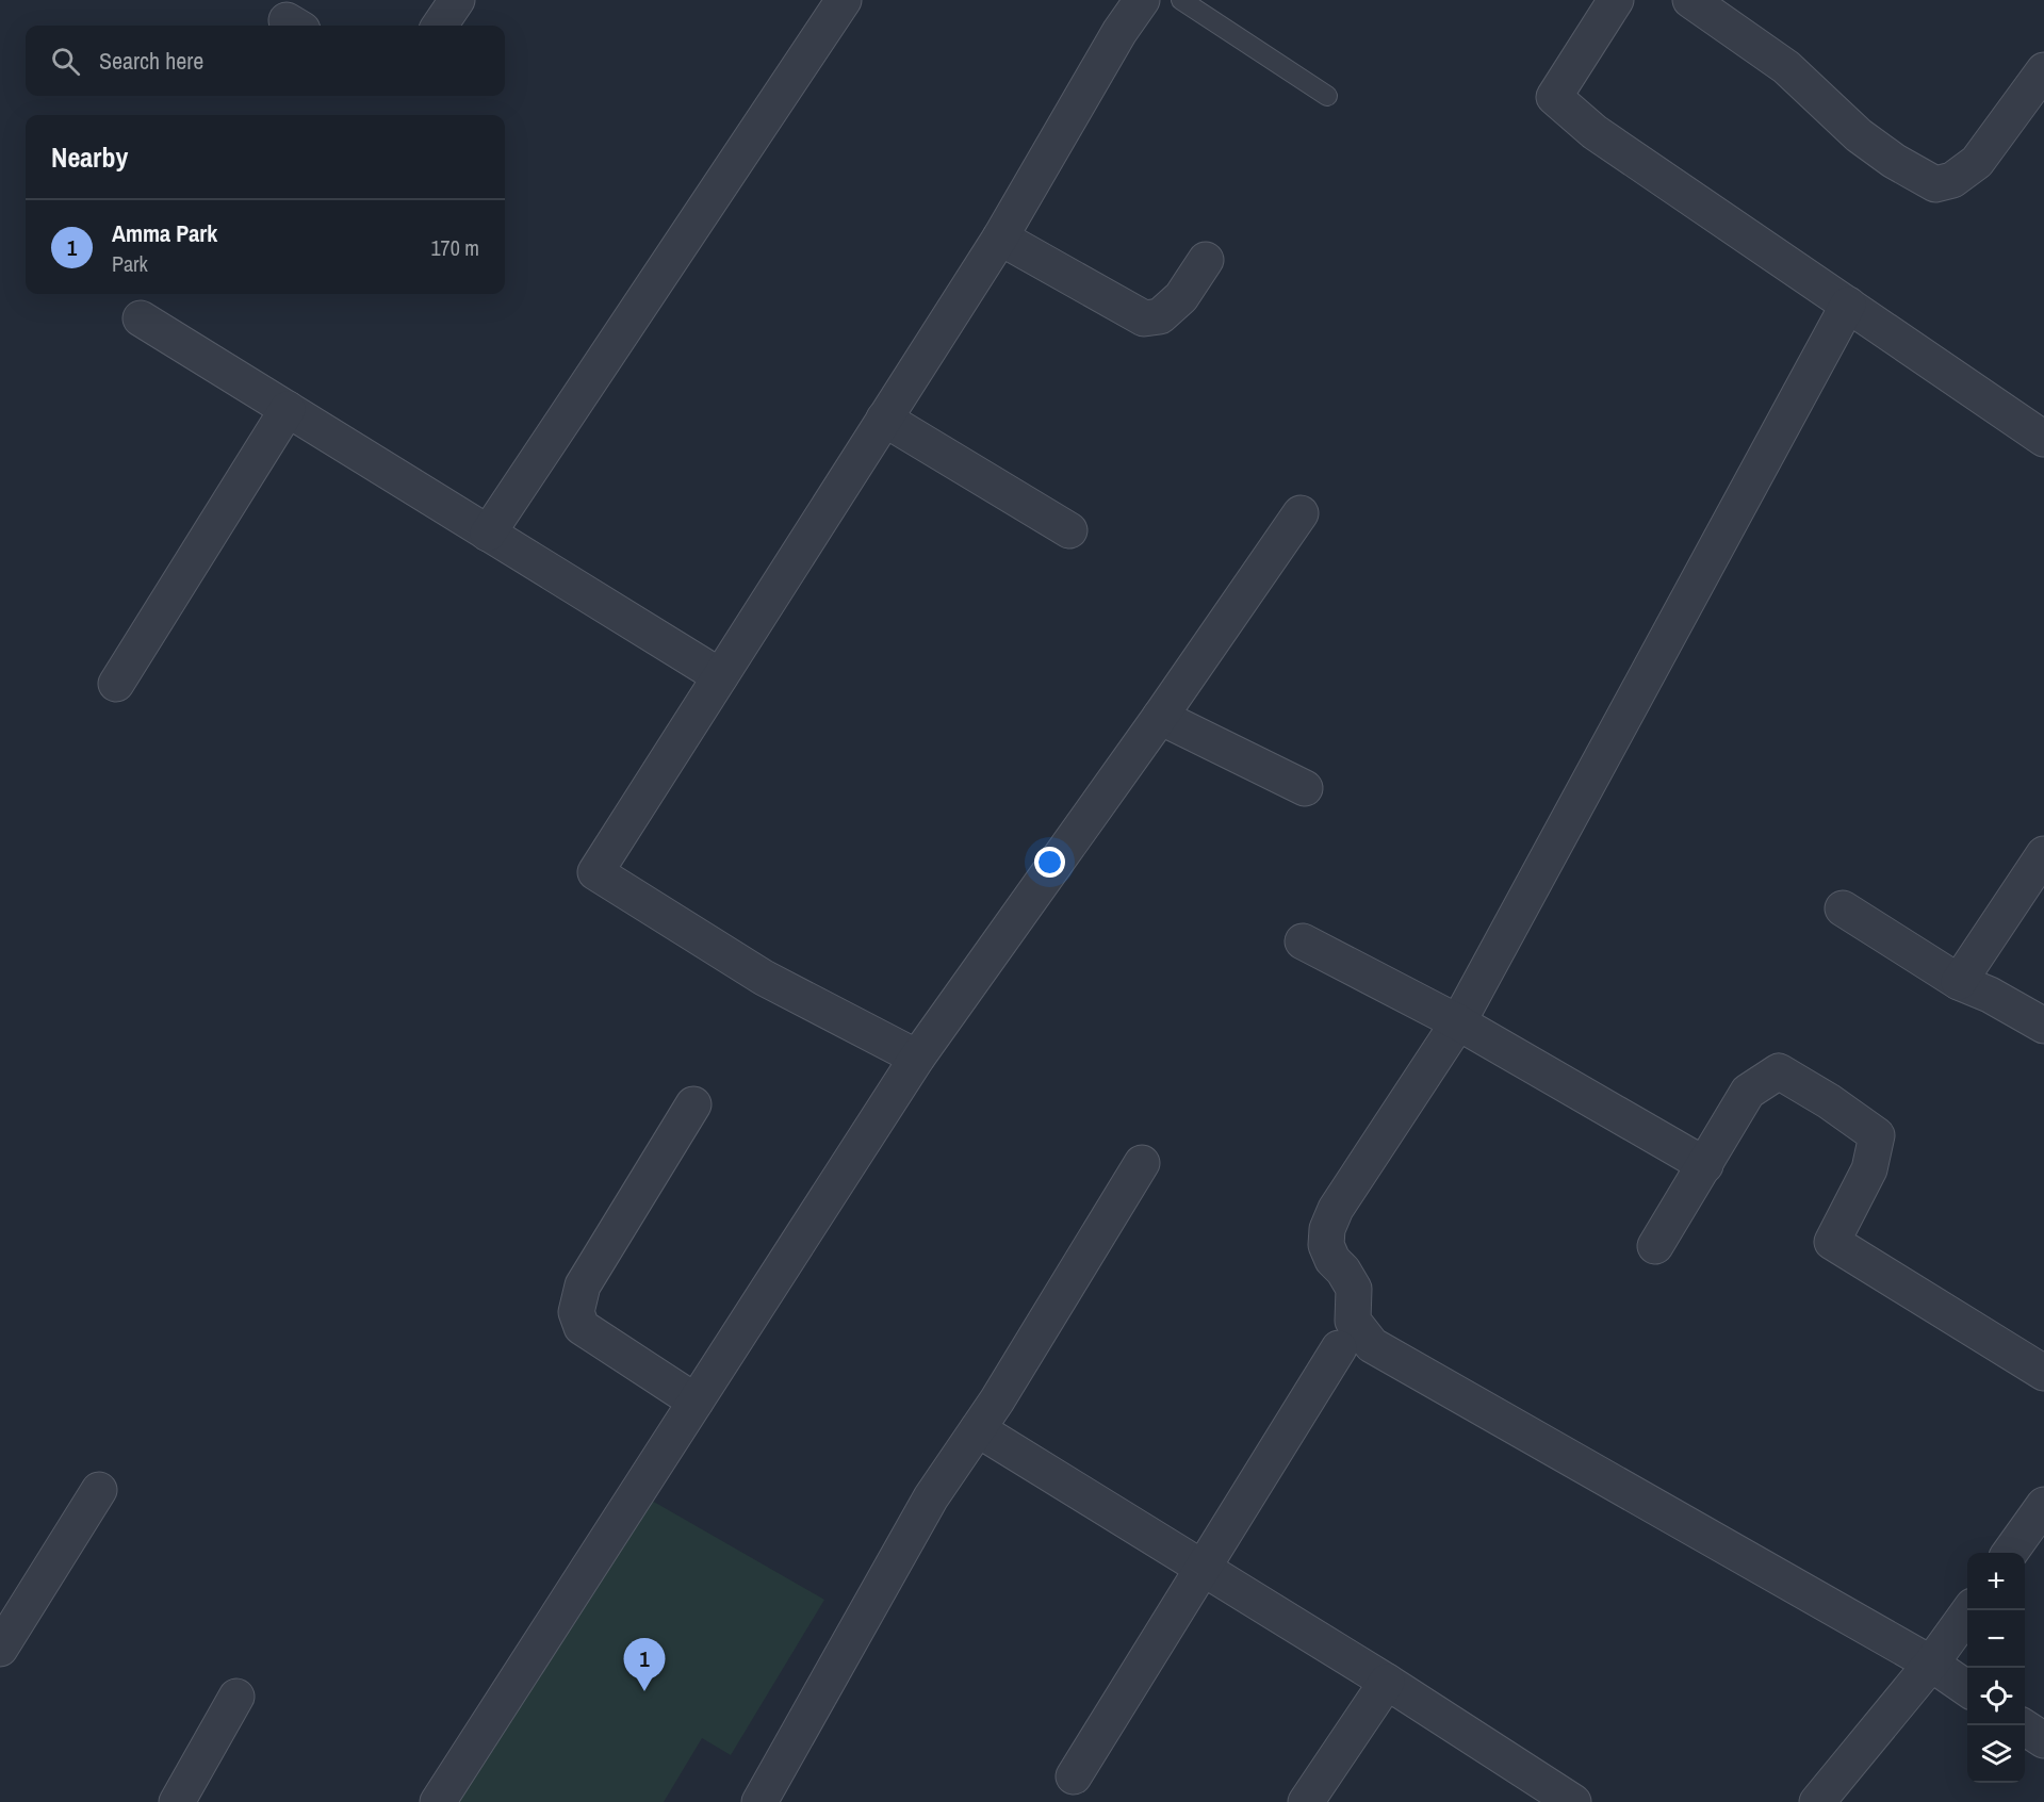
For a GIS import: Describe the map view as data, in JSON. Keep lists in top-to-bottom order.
{
  "page": {
    "search": "Search here",
    "heading": "Nearby",
    "list": [
      {
        "mark": "1",
        "name": "Amma Park",
        "note": "Park",
        "value": "170 m"
      }
    ],
    "map_buttons": ["+", "−"],
    "pins": "1"
  }
}
